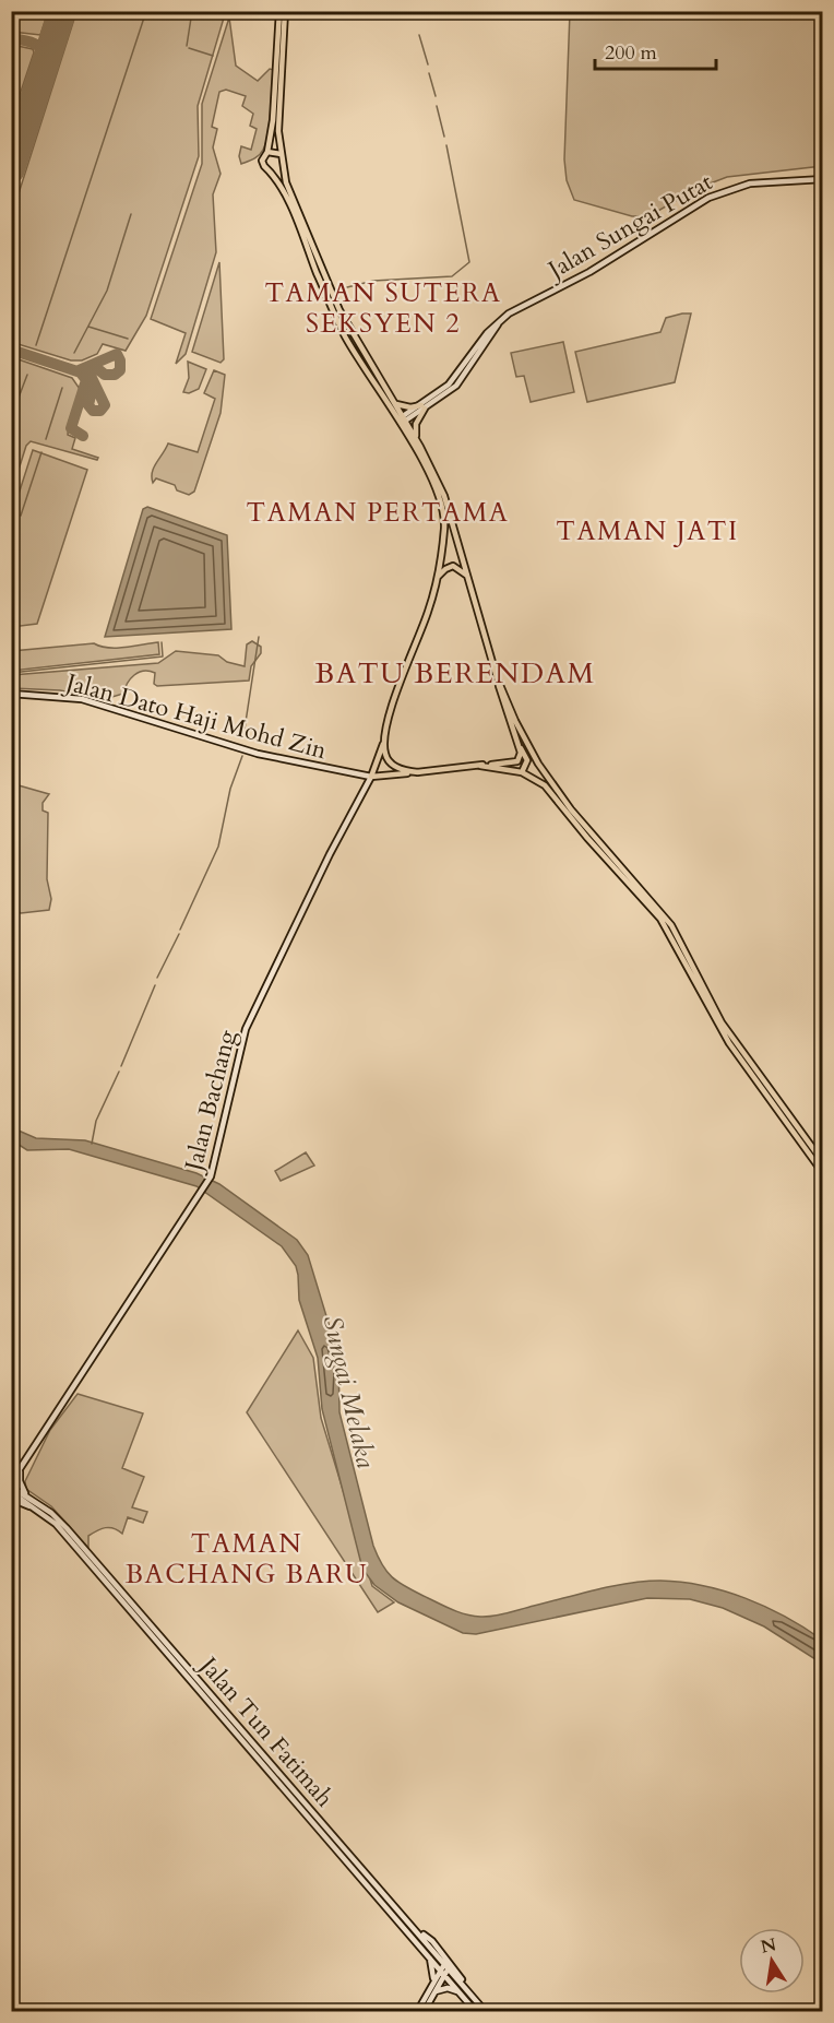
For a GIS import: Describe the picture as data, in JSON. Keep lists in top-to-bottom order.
{
  "streets": {
    "main road": [
      "Jalan Sungai Putat",
      "Jalan Dato Haji Mohd Zin",
      "Jalan Bachang",
      "Jalan Tun Fatimah"
    ]
  },
  "crossings": [
    ["Jalan Sungai Putat", "Jalan Bachang"],
    ["Jalan Dato Haji Mohd Zin", "Jalan Bachang"],
    ["Jalan Bachang", "Jalan Tun Fatimah"]
  ],
  "districts": [
    "TAMAN SUTERA SEKSYEN 2",
    "TAMAN PERTAMA",
    "TAMAN JATI",
    "BATU BERENDAM",
    "TAMAN BACHANG BARU"
  ],
  "water": ["Sungai Melaka"],
  "scale_bar": "200 m",
  "north": "top"
}
